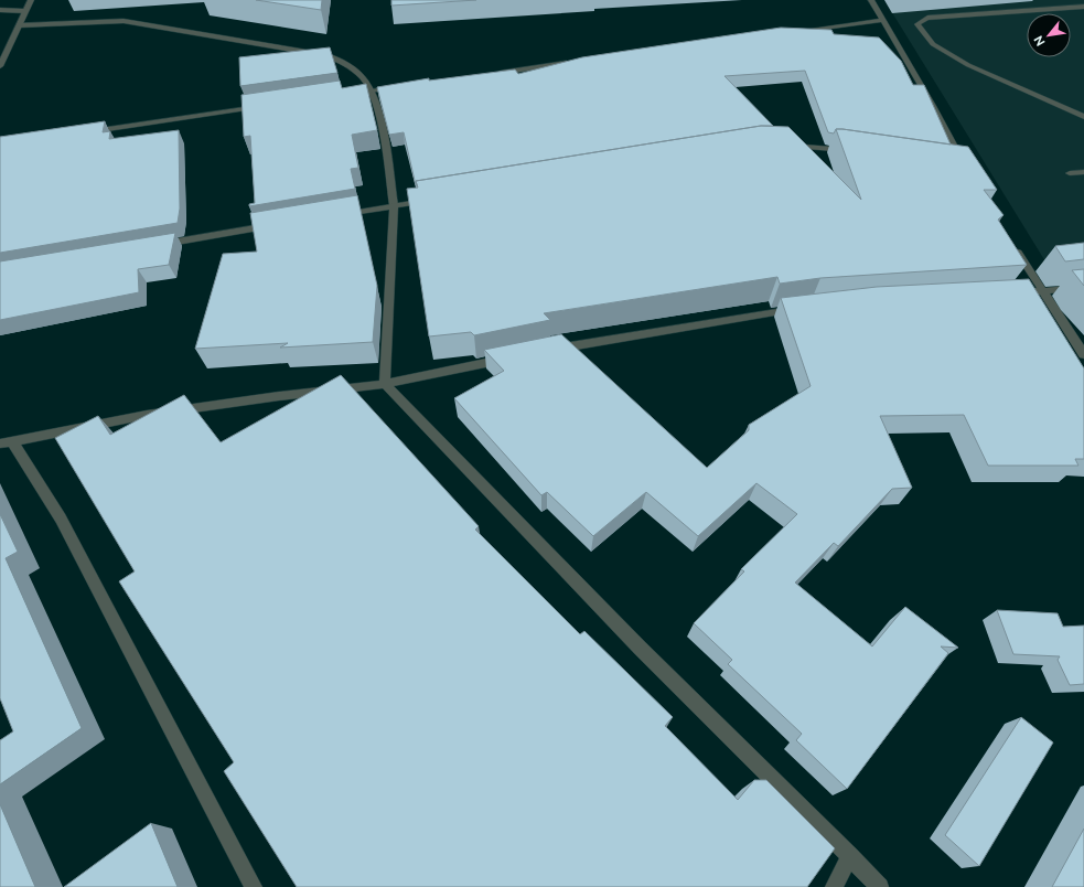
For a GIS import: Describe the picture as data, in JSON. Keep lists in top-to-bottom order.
{
  "north": "bottom left"
}
